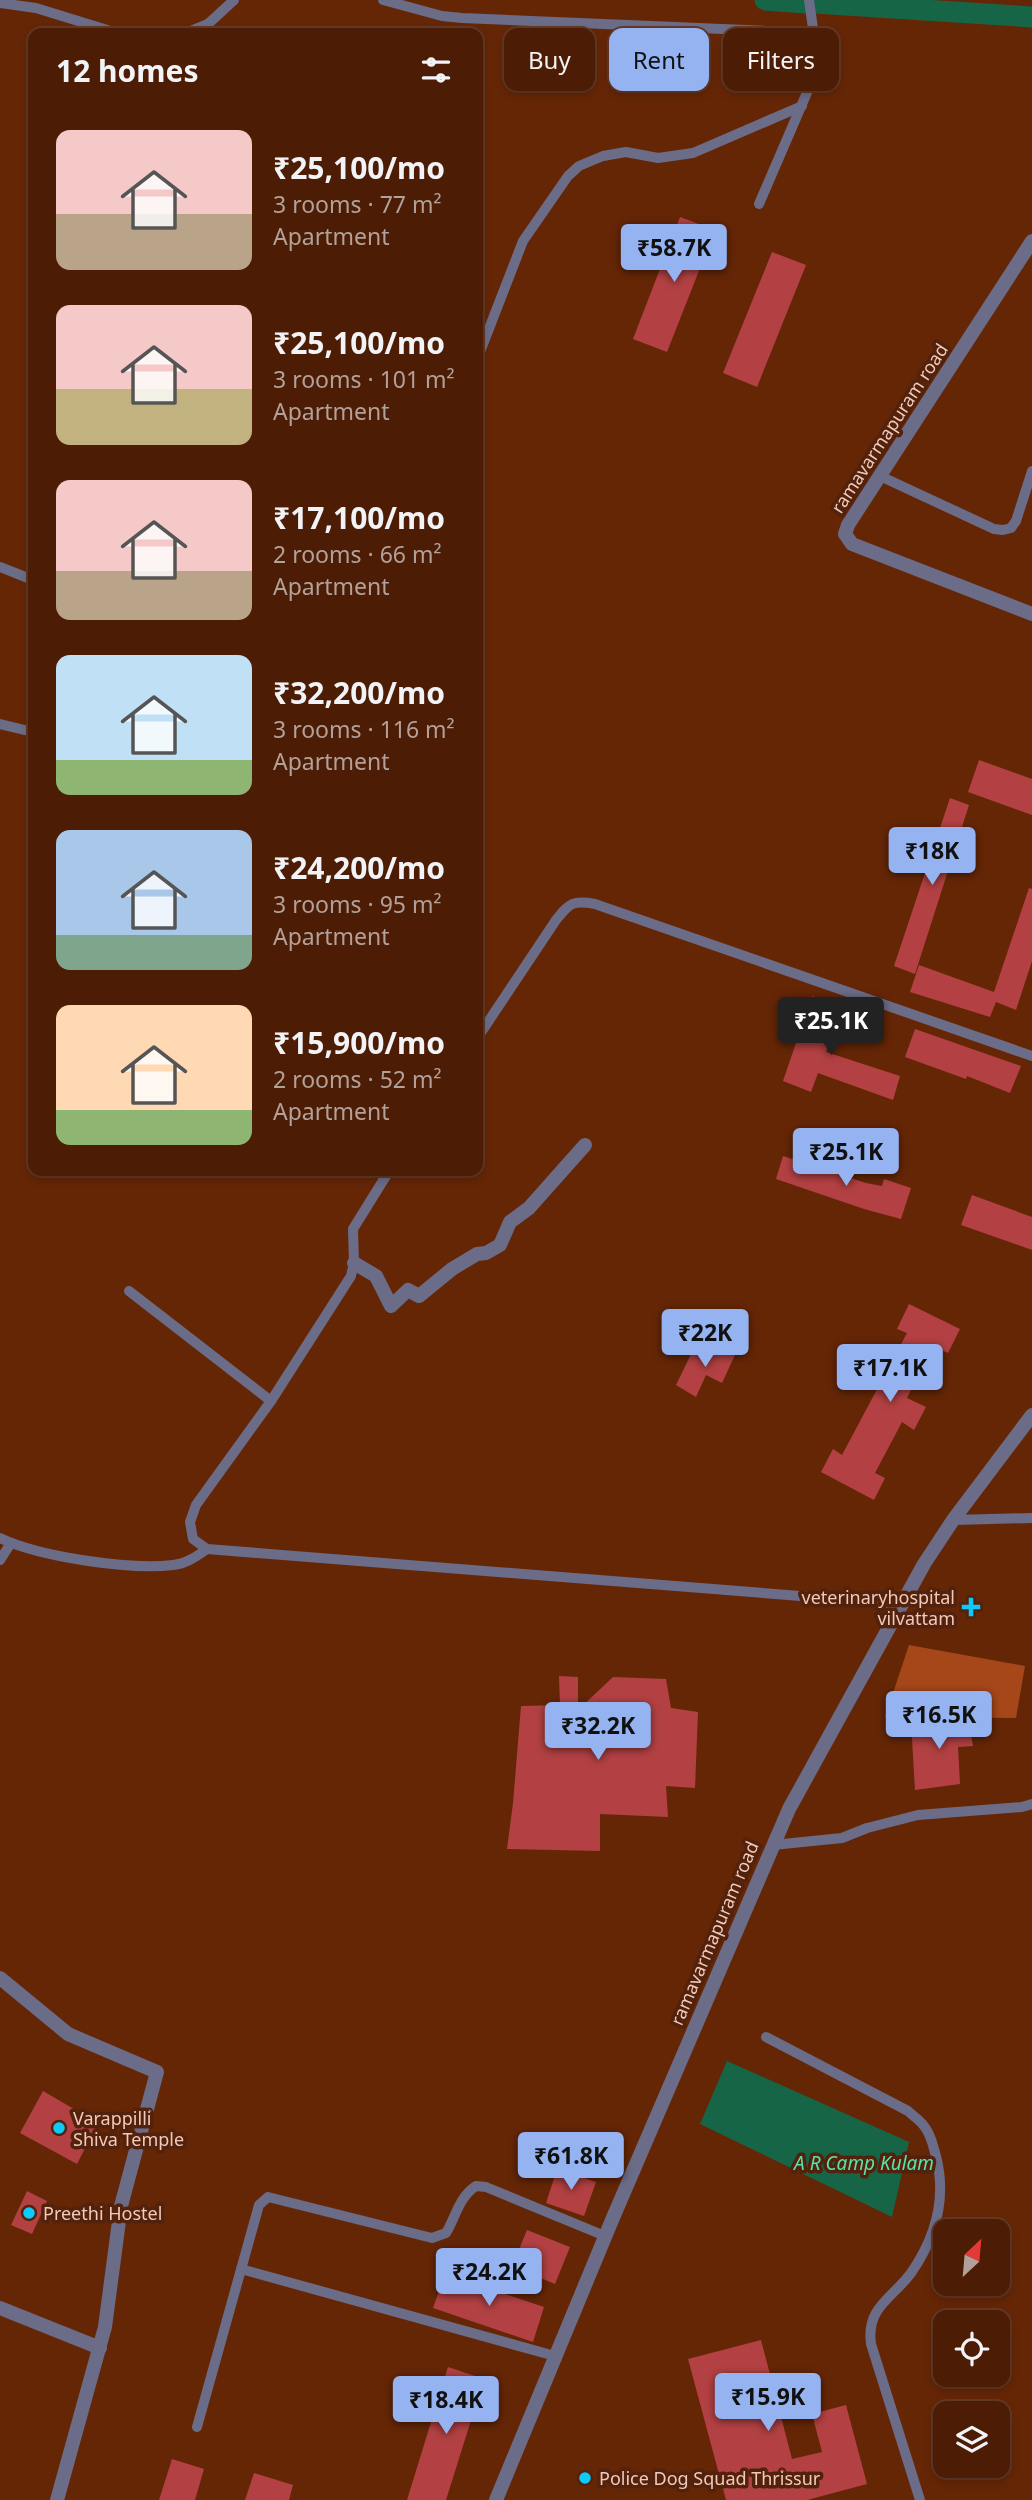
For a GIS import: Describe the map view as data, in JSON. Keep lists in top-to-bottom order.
{
  "streets": {
    "street": ["ramavarmapuram road"]
  },
  "water": ["A R Camp Kulam"],
  "places": {
    "health": ["veterinaryhospital vilvattam"],
    "other": ["Varappilli Shiva Temple", "Preethi Hostel", "Police Dog Squad Thrissur"]
  },
  "north": "top right",
  "page": {
    "chip": ["Buy", "Rent", "Filters"],
    "heading": "12 homes",
    "list": [
      {
        "name": "₹25,100/mo",
        "note": "3 rooms · 77 m² · Apartment"
      },
      {
        "name": "₹25,100/mo",
        "note": "3 rooms · 101 m² · Apartment"
      },
      {
        "name": "₹17,100/mo",
        "note": "2 rooms · 66 m² · Apartment"
      },
      {
        "name": "₹32,200/mo",
        "note": "3 rooms · 116 m² · Apartment"
      },
      {
        "name": "₹24,200/mo",
        "note": "3 rooms · 95 m² · Apartment"
      },
      {
        "name": "₹15,900/mo",
        "note": "2 rooms · 52 m² · Apartment"
      }
    ],
    "price": [
      "₹58.7K",
      "₹18K",
      "₹25.1K",
      "₹25.1K",
      "₹22K",
      "₹17.1K",
      "₹16.5K",
      "₹32.2K",
      "₹61.8K",
      "₹24.2K",
      "₹15.9K",
      "₹18.4K"
    ]
  }
}
